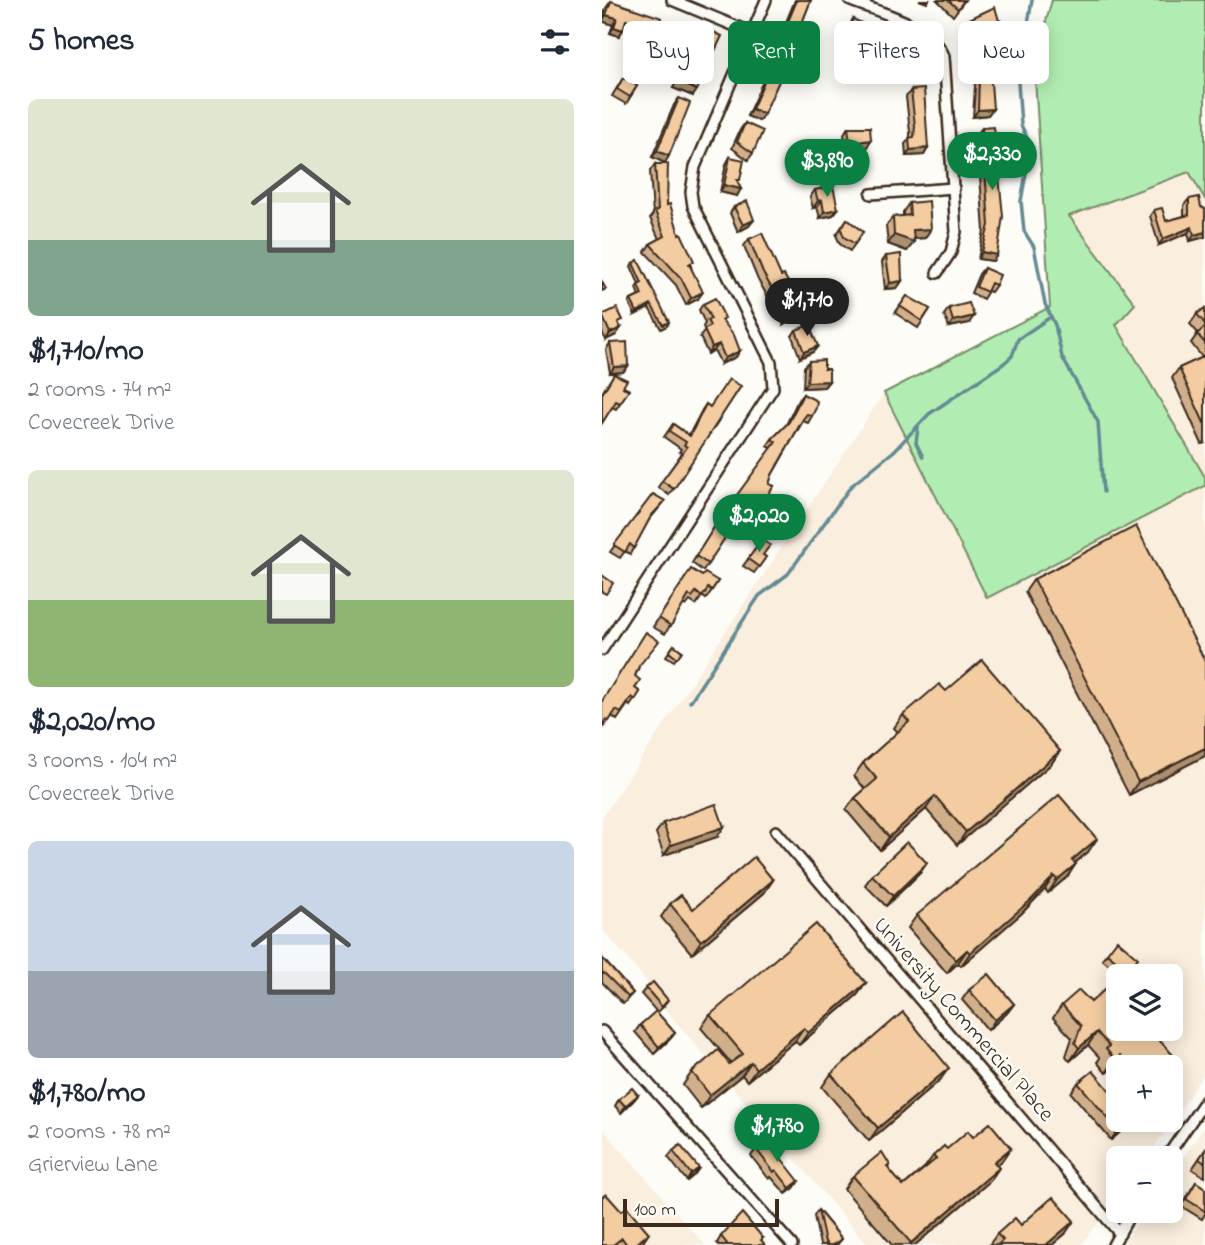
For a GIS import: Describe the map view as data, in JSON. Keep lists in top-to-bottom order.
{
  "streets": {
    "street": ["University Commercial Place"]
  },
  "scale_bar": "100 m",
  "page": {
    "heading": "5 homes",
    "chip": [
      "Buy",
      "Rent",
      "Filters",
      "New"
    ],
    "list": [
      {
        "name": "$1,710/mo",
        "note": "2 rooms · 74 m² · Covecreek Drive"
      },
      {
        "name": "$2,020/mo",
        "note": "3 rooms · 104 m² · Covecreek Drive"
      },
      {
        "name": "$1,780/mo",
        "note": "2 rooms · 78 m² · Grierview Lane"
      }
    ],
    "price": [
      "$2,330",
      "$3,890",
      "$1,710",
      "$2,020",
      "$1,780"
    ],
    "map_buttons": ["+", "−"],
    "scale": "100 m"
  }
}
